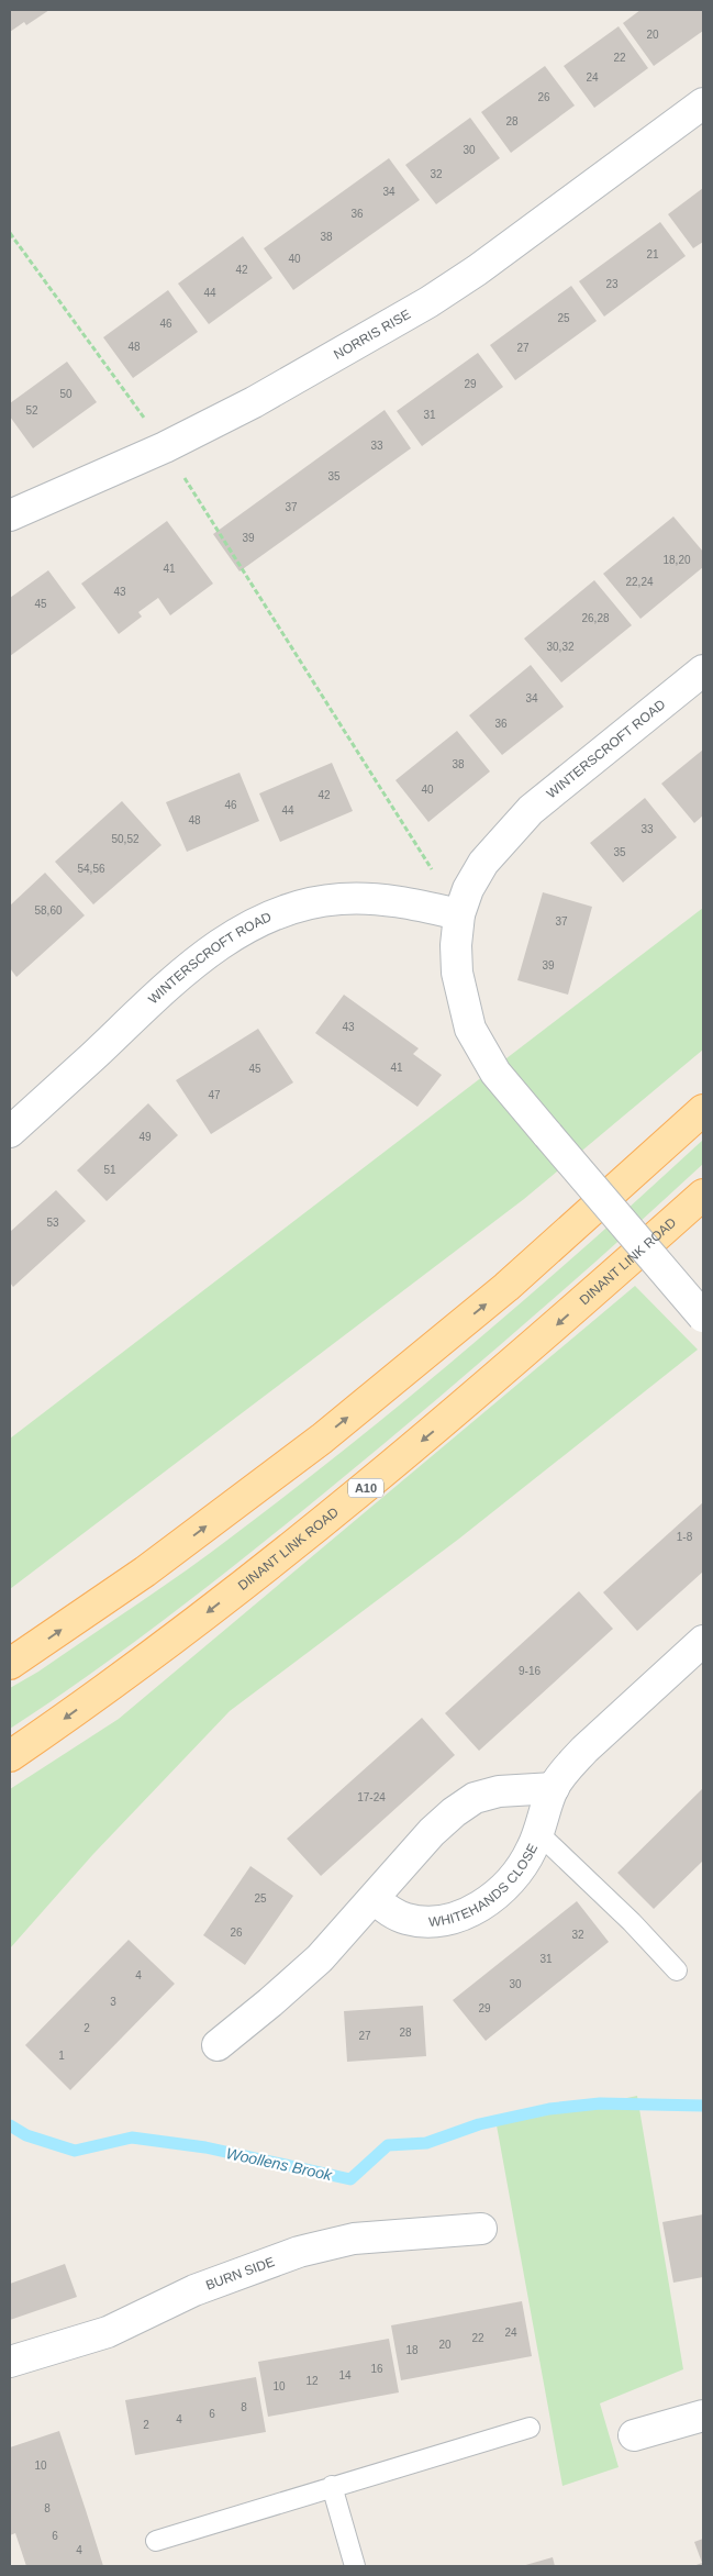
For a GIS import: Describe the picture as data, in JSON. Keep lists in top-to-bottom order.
{
  "streets": {
    "main road": ["DINANT LINK ROAD", "A10"],
    "street": [
      "NORRIS RISE",
      "WINTERSCROFT ROAD",
      "WHITEHANDS CLOSE",
      "BURN SIDE"
    ]
  },
  "water": ["Woollens Brook"],
  "house_numbers": [
    "20",
    "22",
    "24",
    "26",
    "28",
    "30",
    "32",
    "34",
    "36",
    "38",
    "21",
    "40",
    "42",
    "23",
    "44",
    "25",
    "46",
    "48",
    "27",
    "29",
    "50",
    "52",
    "31",
    "33",
    "35",
    "37",
    "39",
    "18,20",
    "41",
    "22,24",
    "43",
    "45",
    "26,28",
    "30,32",
    "34",
    "36",
    "38",
    "40",
    "42",
    "46",
    "44",
    "48",
    "33",
    "50,52",
    "35",
    "54,56",
    "58,60",
    "37",
    "39",
    "43",
    "41",
    "45",
    "47",
    "49",
    "51",
    "53",
    "1-8",
    "9-16",
    "17-24",
    "25",
    "26",
    "32",
    "31",
    "4",
    "30",
    "3",
    "29",
    "2",
    "28",
    "27",
    "1",
    "24",
    "22",
    "20",
    "18",
    "16",
    "14",
    "12",
    "10",
    "8",
    "6",
    "4",
    "2",
    "10",
    "8",
    "6",
    "4"
  ]
}
